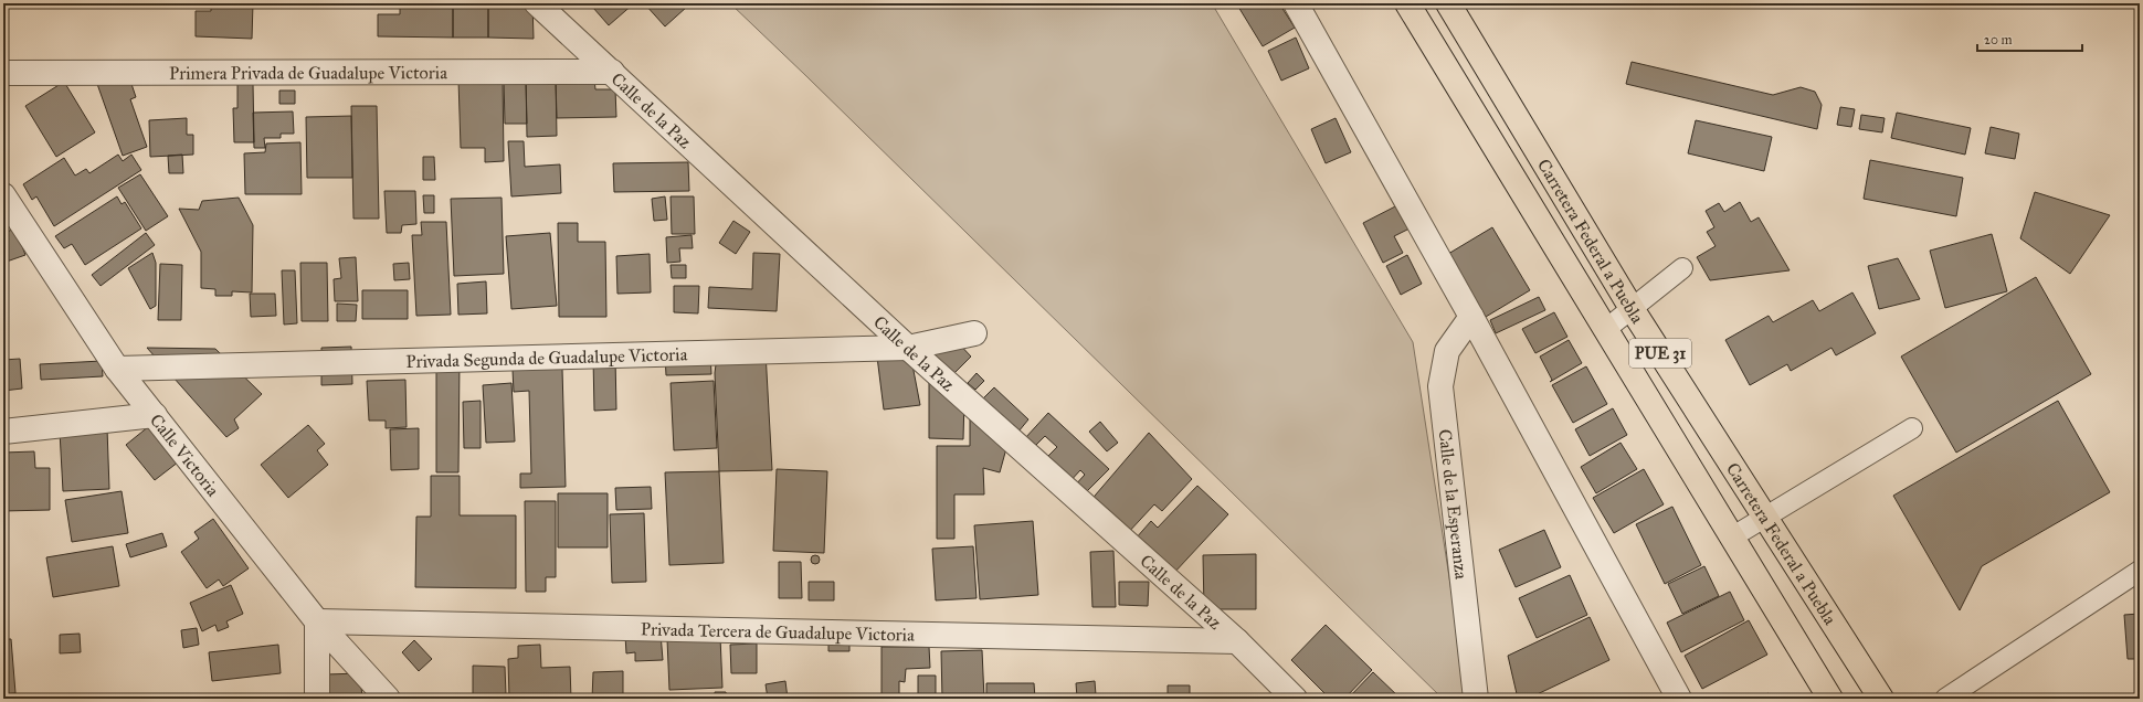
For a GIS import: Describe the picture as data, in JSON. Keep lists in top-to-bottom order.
{
  "streets": {
    "main road": ["Carretera Federal a Puebla", "PUE 31"],
    "street": [
      "Primera Privada de Guadalupe Victoria",
      "Calle de la Paz",
      "Privada Segunda de Guadalupe Victoria",
      "Calle Victoria",
      "Calle de la Esperanza",
      "Privada Tercera de Guadalupe Victoria"
    ]
  },
  "crossings": [
    ["Primera Privada de Guadalupe Victoria", "Calle de la Paz"],
    ["Calle de la Paz", "Privada Segunda de Guadalupe Victoria"],
    ["Calle de la Paz", "Privada Tercera de Guadalupe Victoria"],
    ["Privada Segunda de Guadalupe Victoria", "Calle Victoria"],
    ["Calle Victoria", "Privada Tercera de Guadalupe Victoria"]
  ],
  "scale_bar": "20 m"
}
